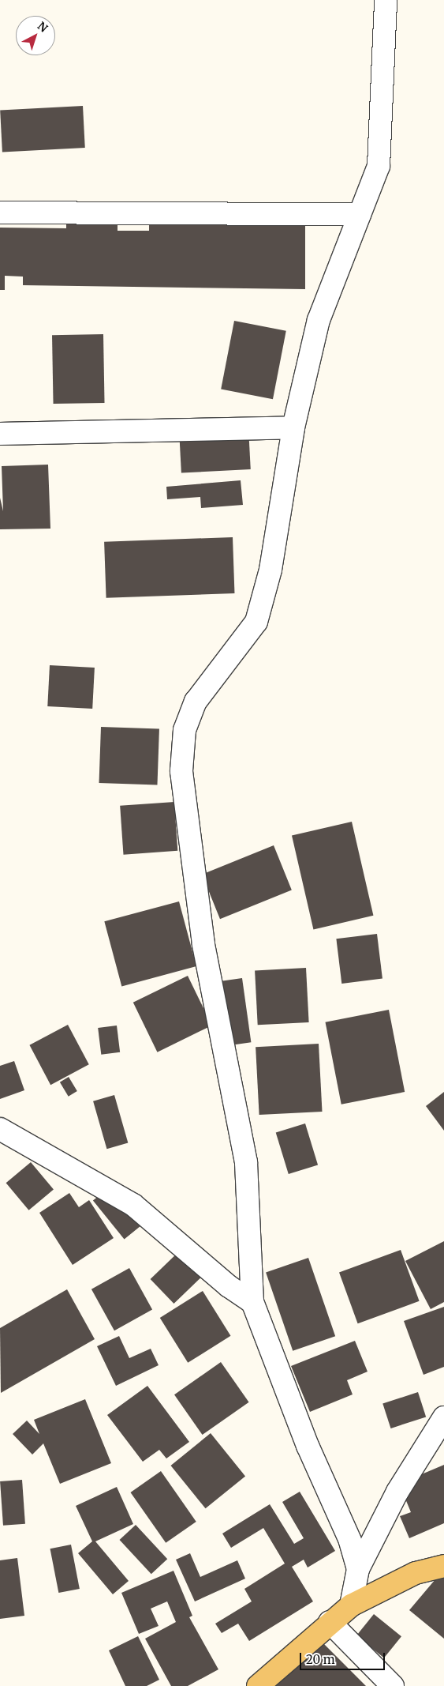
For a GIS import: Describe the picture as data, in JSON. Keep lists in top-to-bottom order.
{
  "scale_bar": "20 m",
  "north": "top right"
}
